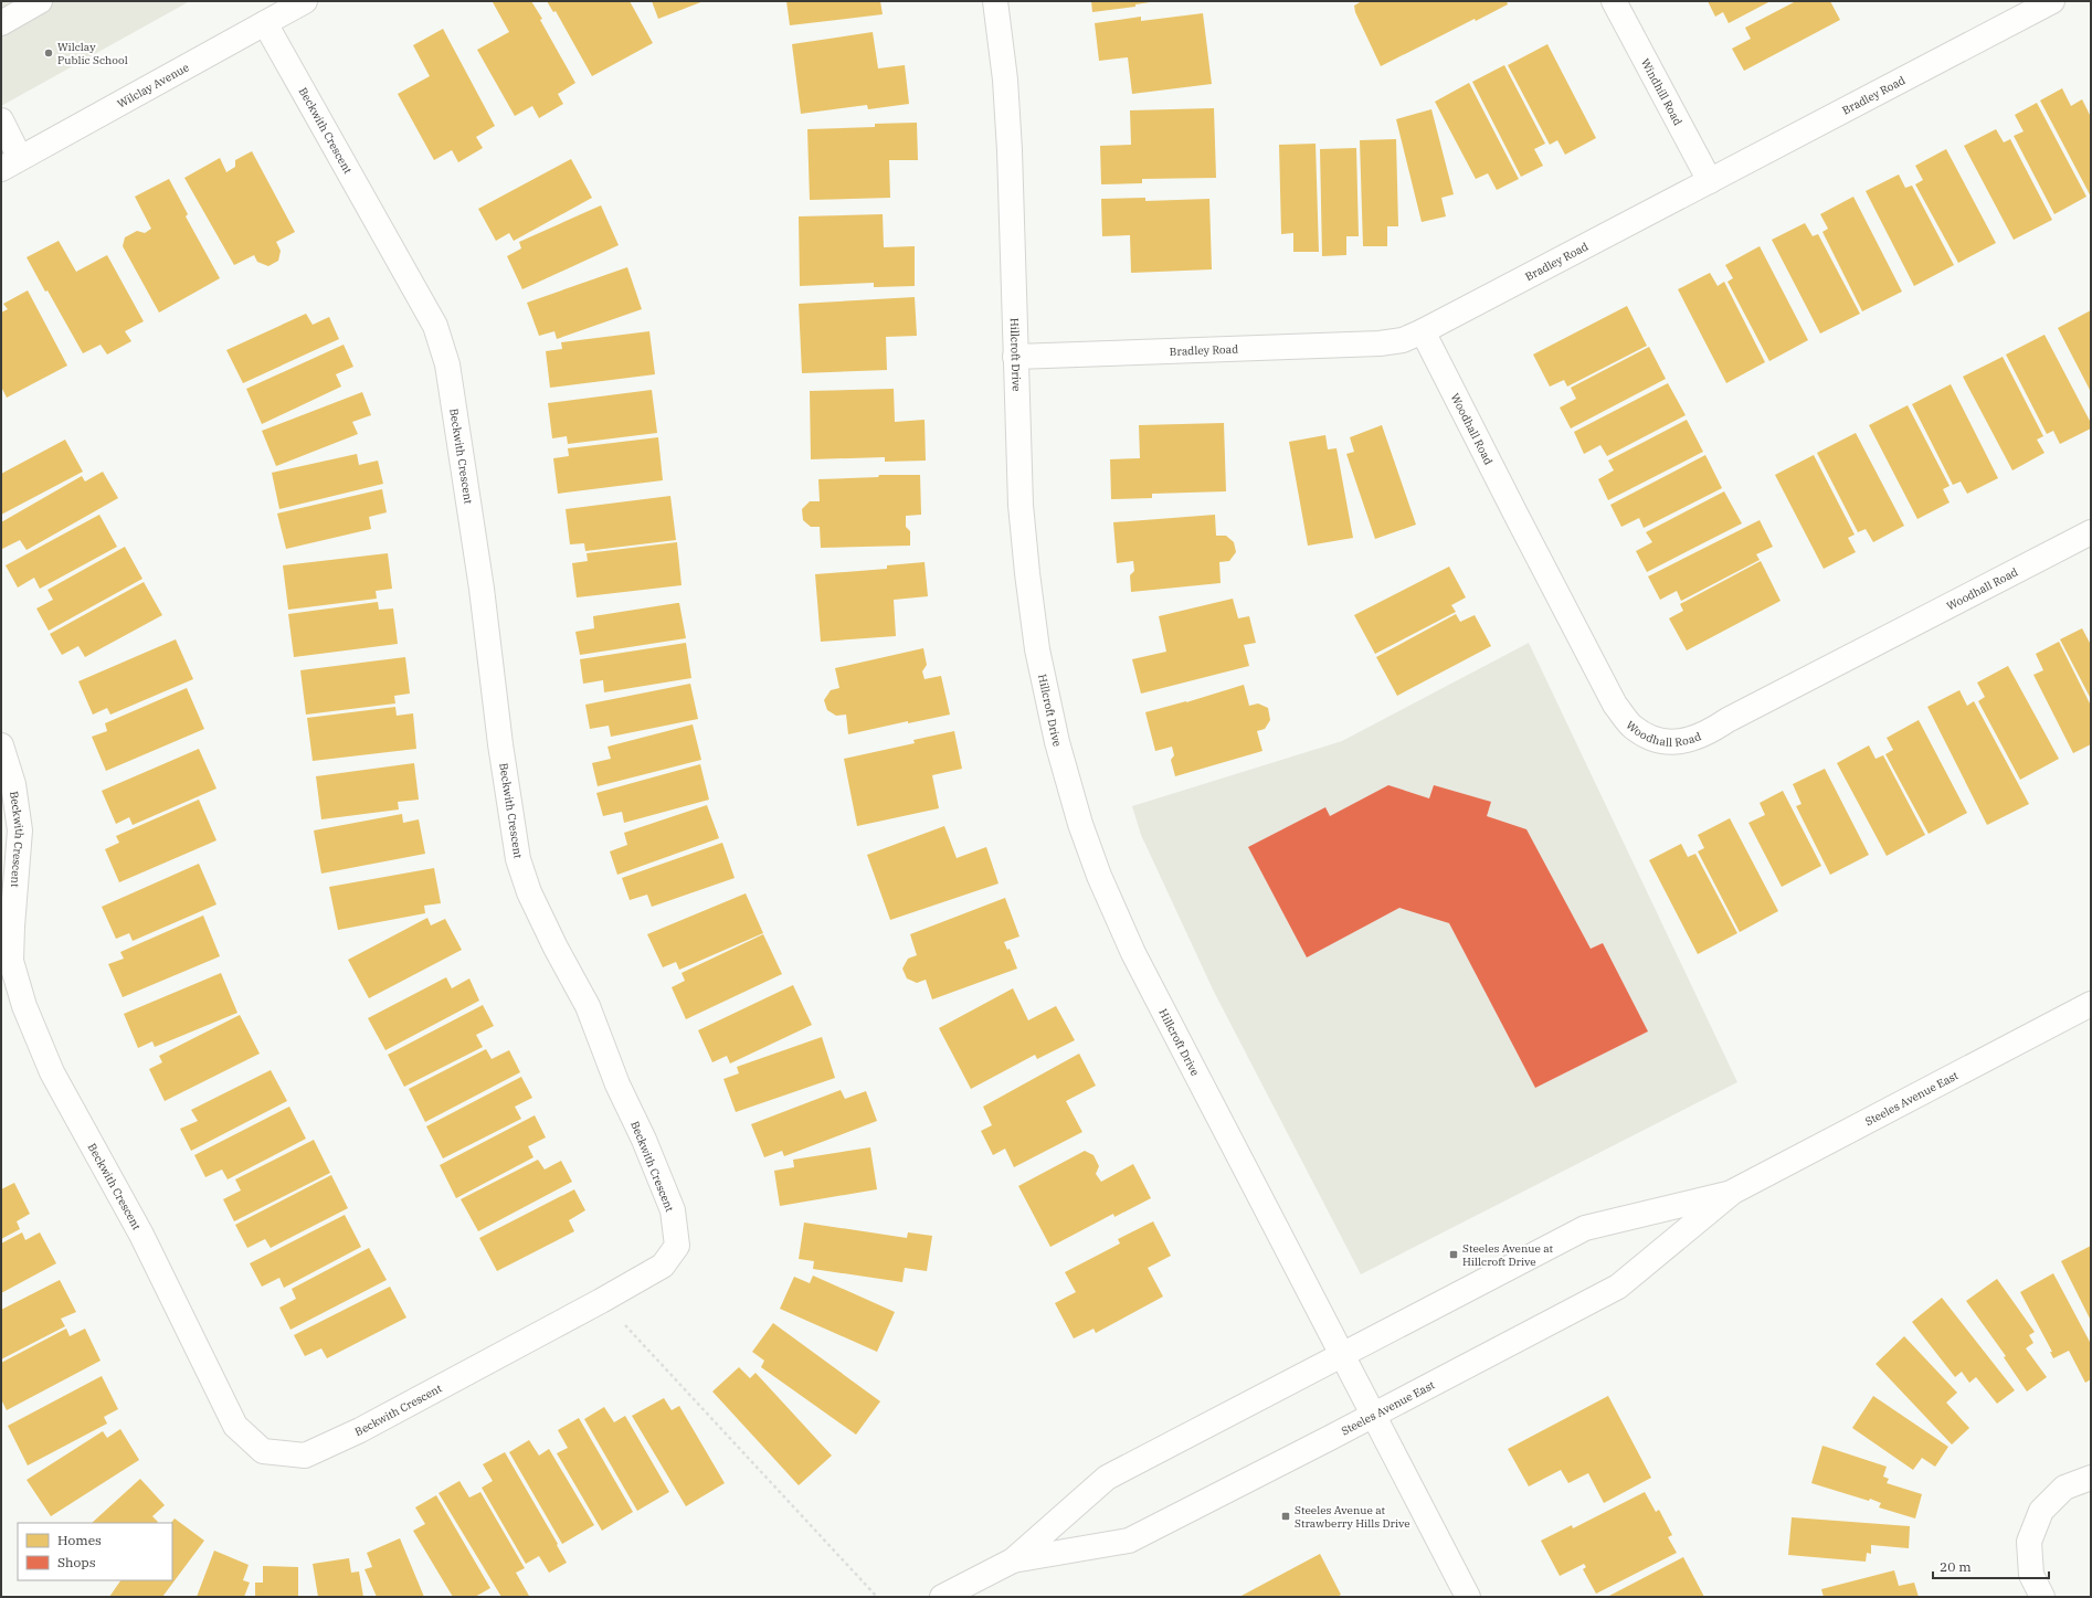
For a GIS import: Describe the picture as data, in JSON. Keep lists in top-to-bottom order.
{
  "streets": {
    "street": [
      "Wilclay Avenue",
      "Windhill Road",
      "Bradley Road",
      "Beckwith Crescent",
      "Hillcroft Drive",
      "Woodhall Road",
      "Steeles Avenue East"
    ]
  },
  "crossings": [
    ["Wilclay Avenue", "Beckwith Crescent"],
    ["Windhill Road", "Bradley Road"],
    ["Bradley Road", "Hillcroft Drive"],
    ["Bradley Road", "Woodhall Road"],
    ["Hillcroft Drive", "Steeles Avenue East"]
  ],
  "places": {
    "other": ["Wilclay Public School"],
    "transit": ["Steeles Avenue at Hillcroft Drive", "Steeles Avenue at Strawberry Hills Drive"]
  },
  "legend": ["Homes", "Shops"],
  "scale_bar": "20 m"
}
